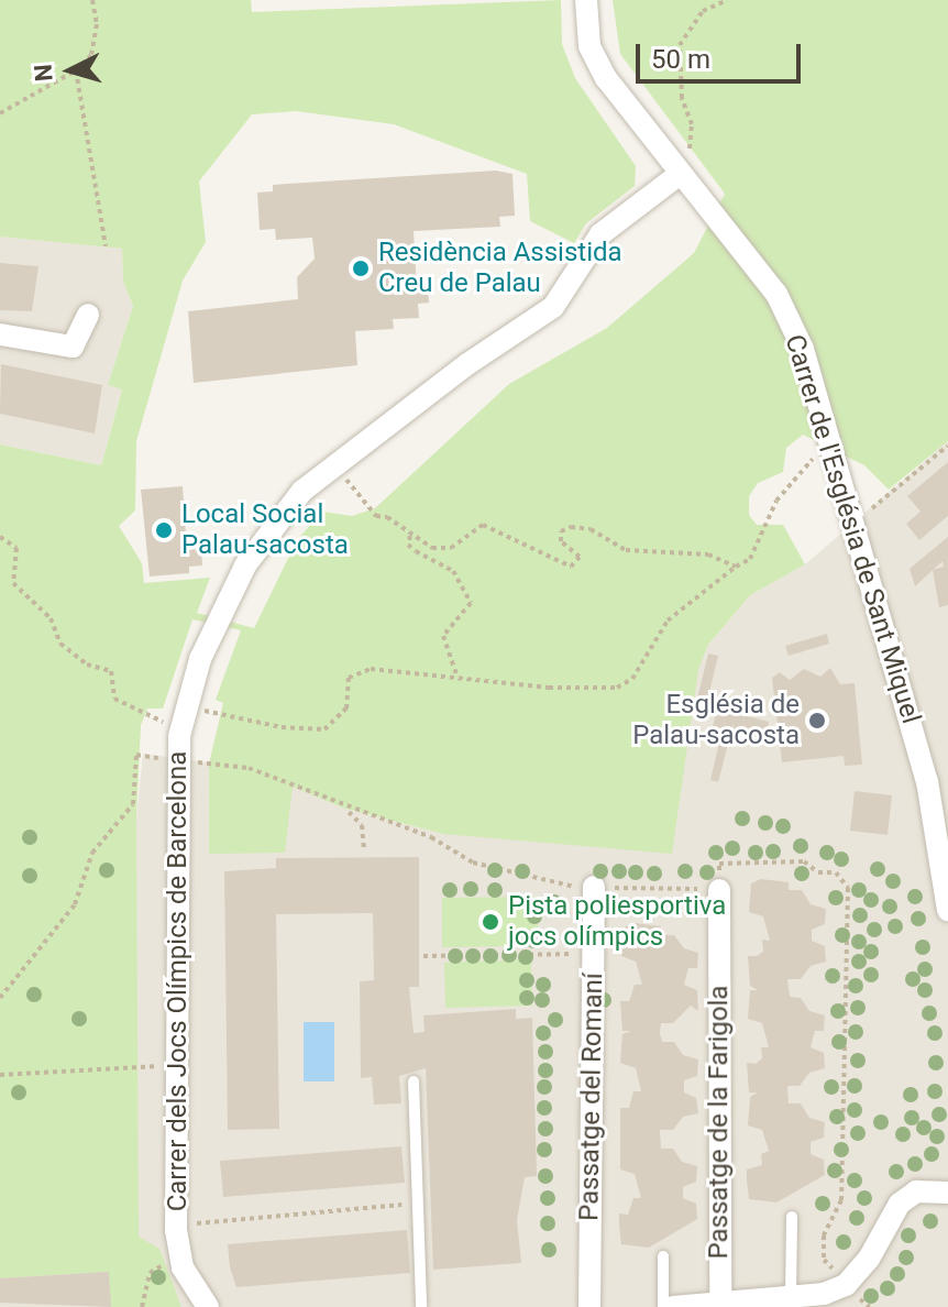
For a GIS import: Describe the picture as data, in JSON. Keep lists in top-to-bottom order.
{
  "streets": {
    "street": [
      "Carrer de l'Església de Sant Miquel",
      "Carrer dels Jocs Olímpics de Barcelona",
      "Passatge del Romaní",
      "Passatge de la Farigola"
    ]
  },
  "crossings": [
    ["Carrer de l'Església de Sant Miquel", "Carrer dels Jocs Olímpics de Barcelona"]
  ],
  "places": [
    "Residència Assistida Creu de Palau",
    "Local Social Palau-sacosta",
    "Església de Palau-sacosta",
    "Pista poliesportiva jocs olímpics"
  ],
  "scale_bar": "50 m",
  "north": "left"
}
